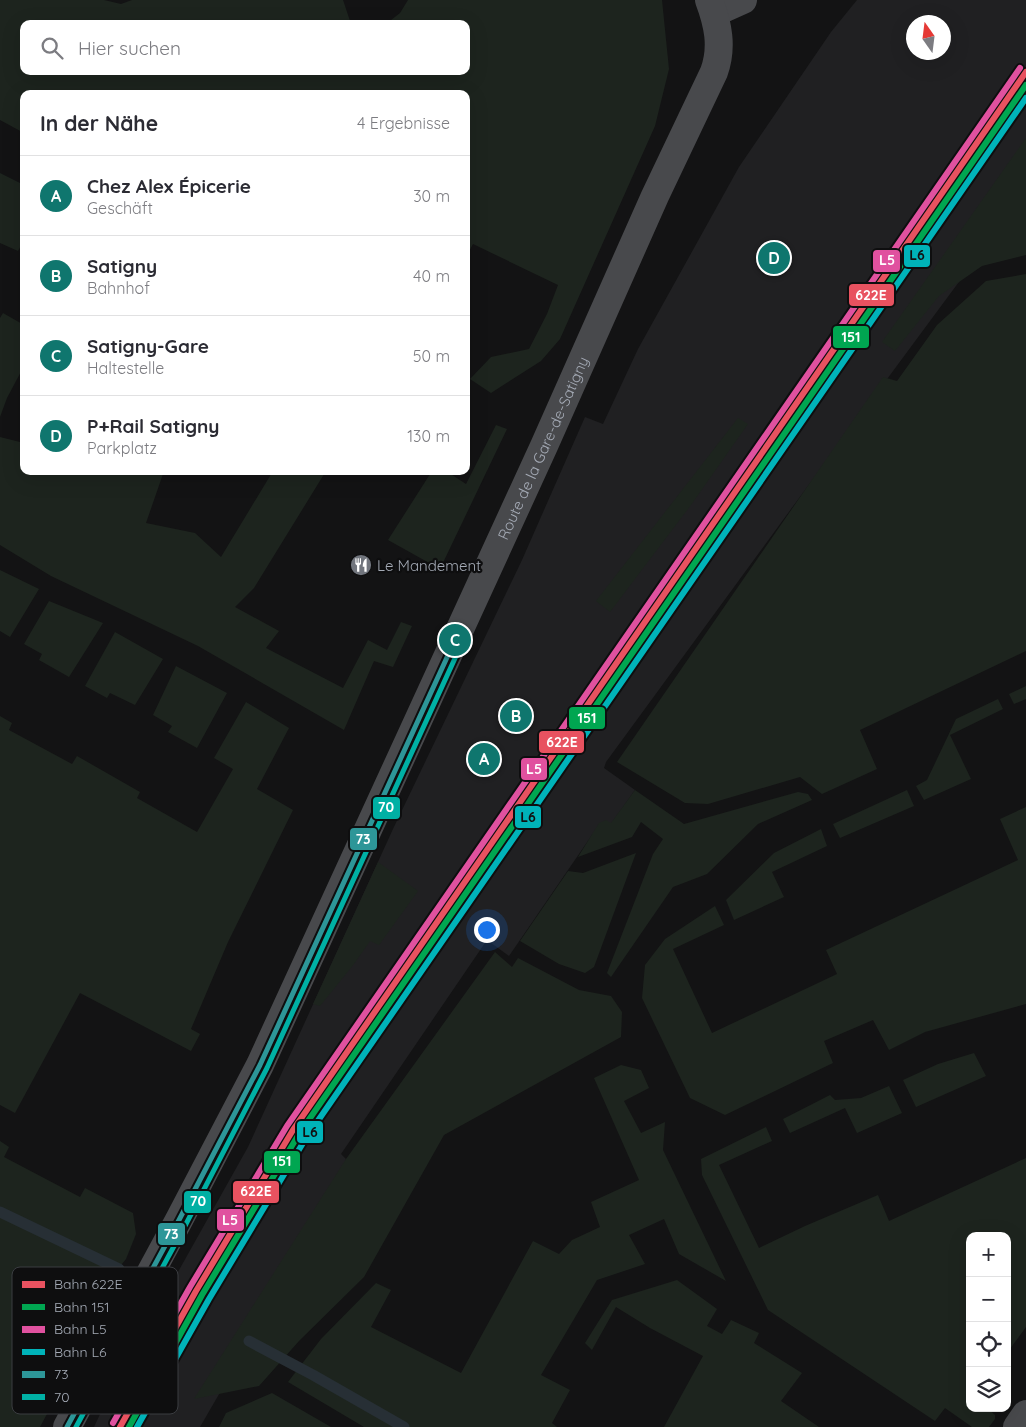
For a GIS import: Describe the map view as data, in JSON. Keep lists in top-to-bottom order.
{
  "streets": {
    "street": ["Route de la Gare-de-Satigny"]
  },
  "places": {
    "restaurant": ["Le Mandement"]
  },
  "lines": [
    "rail line L5",
    "rail line 622E",
    "rail line 151",
    "rail line L6",
    "transit line 73",
    "transit line 70"
  ],
  "legend": [
    "Bahn 622E",
    "Bahn 151",
    "Bahn L5",
    "Bahn L6",
    "73",
    "70"
  ],
  "north": "top",
  "page": {
    "search": "Hier suchen",
    "heading": ["In der Nähe", "4 Ergebnisse"],
    "list": [
      {
        "mark": "A",
        "name": "Chez Alex Épicerie",
        "note": "Geschäft",
        "value": "30 m"
      },
      {
        "mark": "B",
        "name": "Satigny",
        "note": "Bahnhof",
        "value": "40 m"
      },
      {
        "mark": "C",
        "name": "Satigny-Gare",
        "note": "Haltestelle",
        "value": "50 m"
      },
      {
        "mark": "D",
        "name": "P+Rail Satigny",
        "note": "Parkplatz",
        "value": "130 m"
      }
    ],
    "pins": [
      "D",
      "C",
      "B",
      "A"
    ],
    "map_buttons": ["+", "−"]
  }
}
